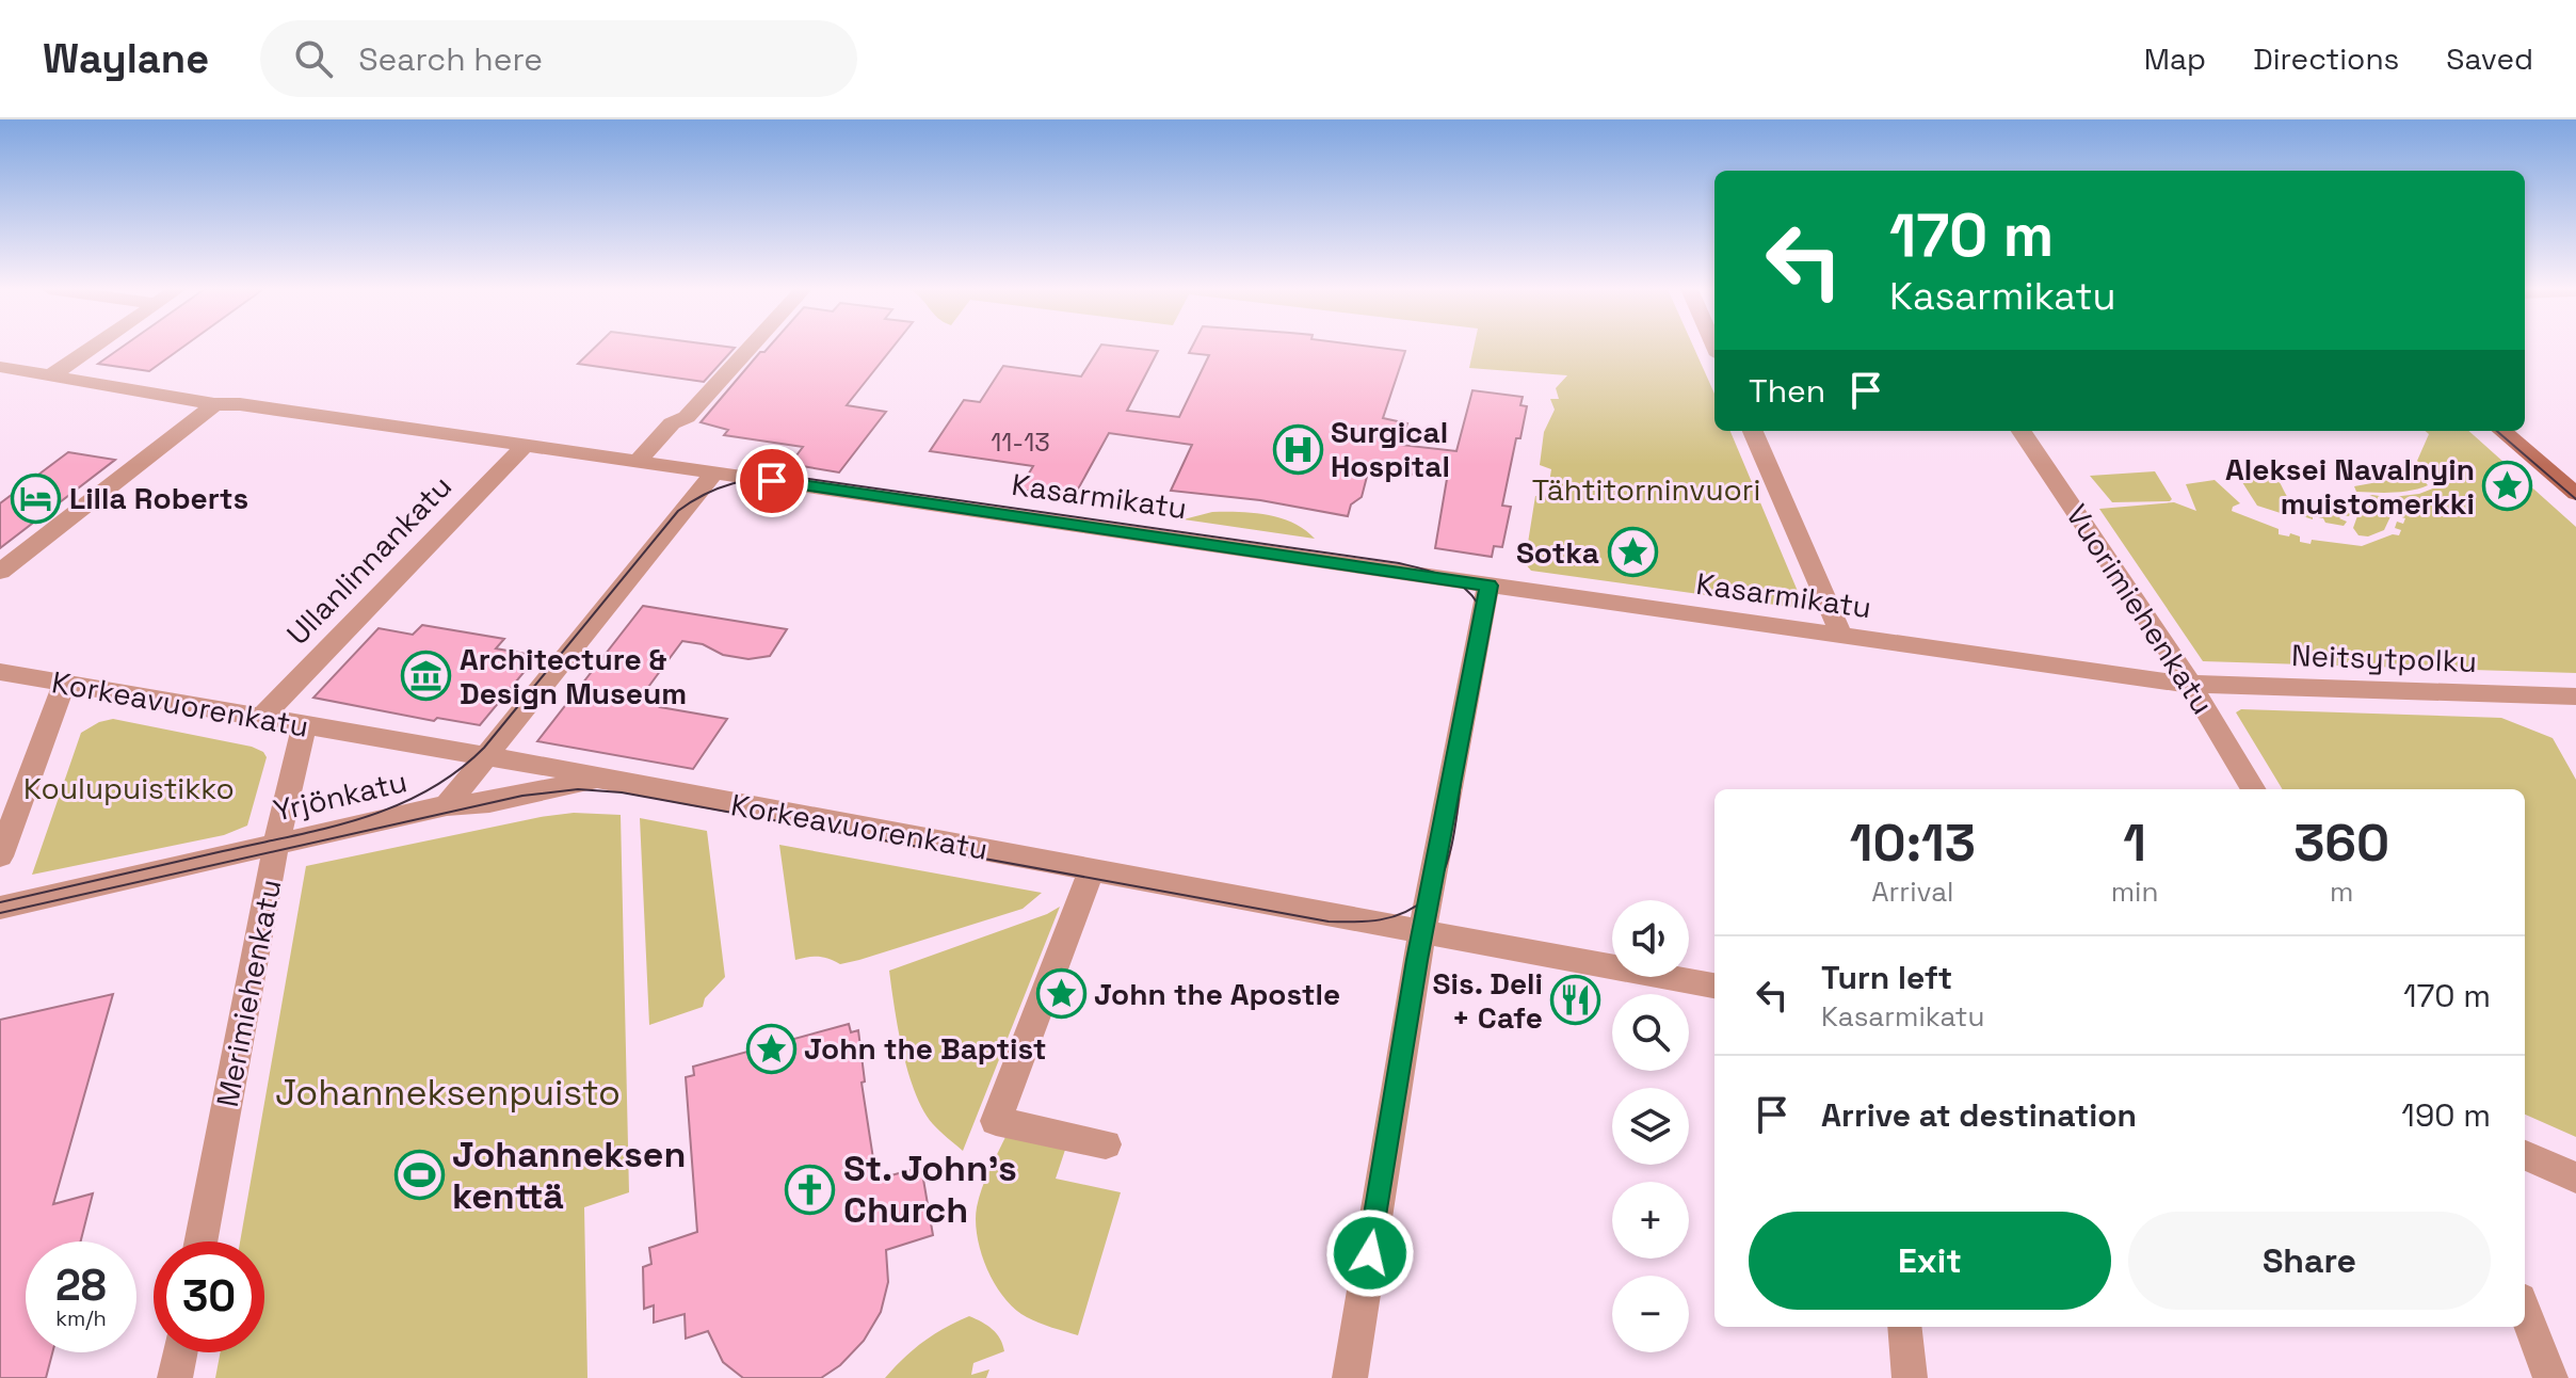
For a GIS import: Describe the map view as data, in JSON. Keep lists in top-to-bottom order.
{
  "streets": {
    "street": [
      "Kasarmikatu",
      "Ullanlinnankatu",
      "Vuorimiehenkatu",
      "Neitsytpolku",
      "Korkeavuorenkatu",
      "Yrjönkatu",
      "Merimiehenkatu"
    ]
  },
  "crossings": [
    ["Kasarmikatu", "Ullanlinnankatu"],
    ["Kasarmikatu", "Vuorimiehenkatu"],
    ["Kasarmikatu", "Neitsytpolku"],
    ["Ullanlinnankatu", "Korkeavuorenkatu"],
    ["Vuorimiehenkatu", "Neitsytpolku"],
    ["Korkeavuorenkatu", "Yrjönkatu"],
    ["Korkeavuorenkatu", "Merimiehenkatu"],
    ["Yrjönkatu", "Merimiehenkatu"]
  ],
  "parks": ["Tähtitorninvuori", "Koulupuistikko", "Johanneksenpuisto"],
  "places": {
    "hospital": ["Surgical Hospital"],
    "place": [
      "Aleksei Navalnyin muistomerkki",
      "Sotka",
      "John the Apostle",
      "John the Baptist"
    ],
    "hotel": ["Lilla Roberts"],
    "museum": ["Architecture & Design Museum"],
    "restaurant": ["Sis. Deli + Cafe"],
    "sports": ["Johanneksen kenttä"],
    "church": ["St. John's Church"]
  },
  "house_numbers": ["11-13"],
  "page": {
    "header": "Waylane",
    "search": "Search here",
    "nav": ["Map", "Directions", "Saved"],
    "turn": ["170 m", "Kasarmikatu"],
    "then": "Then",
    "eta": [
      "10:13",
      "Arrival",
      "1",
      "min",
      "360",
      "m"
    ],
    "map_buttons": ["+", "−"],
    "list": [
      {
        "name": "Turn left",
        "note": "Kasarmikatu",
        "value": "170 m"
      },
      {
        "name": "Arrive at destination",
        "value": "190 m"
      }
    ],
    "buttons": ["Exit", "Share"],
    "speed": "28 km/h",
    "limit": "30"
  }
}
